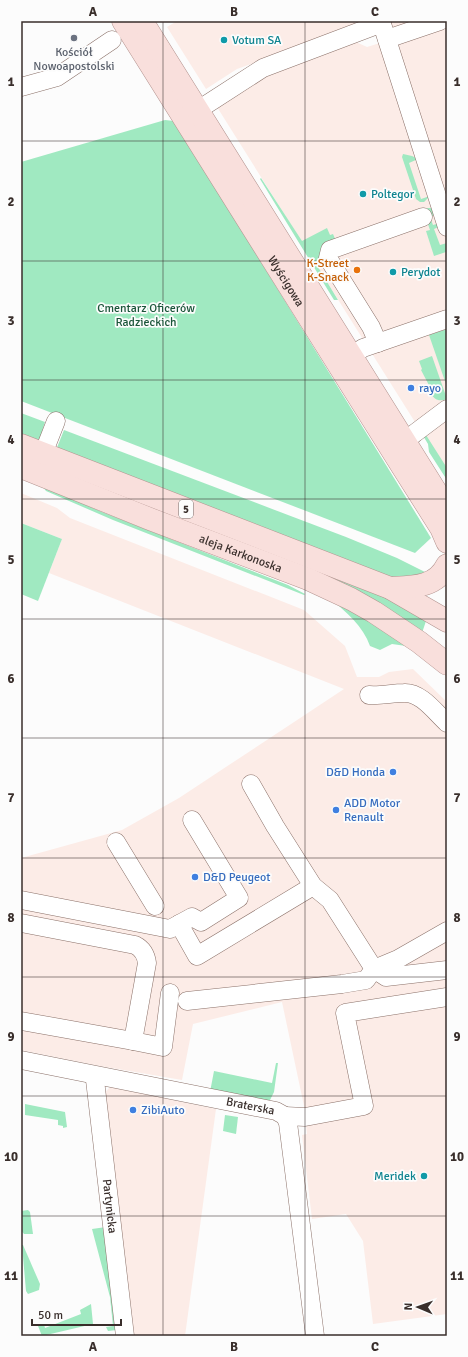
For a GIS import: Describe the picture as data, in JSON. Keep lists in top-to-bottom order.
{
  "streets": {
    "main road": ["Wyścigowa", "5", "aleja Karkonoska"],
    "street": ["Braterska", "Partynicka"]
  },
  "crossings": [
    ["Braterska", "Partynicka"]
  ],
  "parks": ["Cmentarz Oficerów Radzieckich"],
  "places": [
    "Kościół Nowoapostolski",
    "Votum SA",
    "Poltegor",
    "K-Street K-Snack",
    "Perydot",
    "rayo",
    "D&D Honda",
    "ADD Motor Renault",
    "D&D Peugeot",
    "ZibiAuto",
    "Meridek"
  ],
  "scale_bar": "50 m",
  "north": "left",
  "grid": {
    "columns": ["A", "B", "C"],
    "rows": [
      "1",
      "2",
      "3",
      "4",
      "5",
      "6",
      "7",
      "8",
      "9",
      "10",
      "11"
    ]
  }
}
